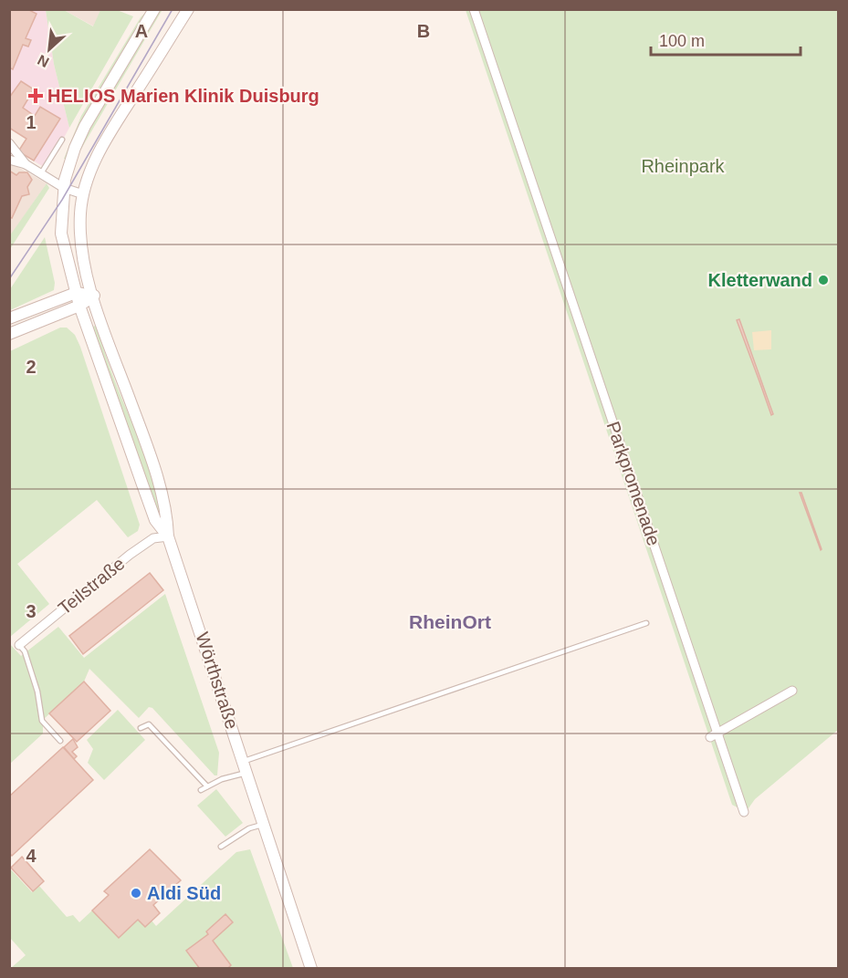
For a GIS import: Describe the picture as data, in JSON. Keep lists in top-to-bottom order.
{
  "streets": {
    "street": ["Parkpromenade", "Teilstraße", "Wörthstraße"]
  },
  "crossings": [
    ["Teilstraße", "Wörthstraße"]
  ],
  "districts": ["RheinOrt"],
  "parks": ["Rheinpark"],
  "places": {
    "health": ["HELIOS Marien Klinik Duisburg"],
    "other": ["Kletterwand", "Aldi Süd"]
  },
  "scale_bar": "100 m",
  "north": "bottom left",
  "grid": {
    "columns": ["A", "B"],
    "rows": [
      "1",
      "2",
      "3",
      "4"
    ]
  }
}
